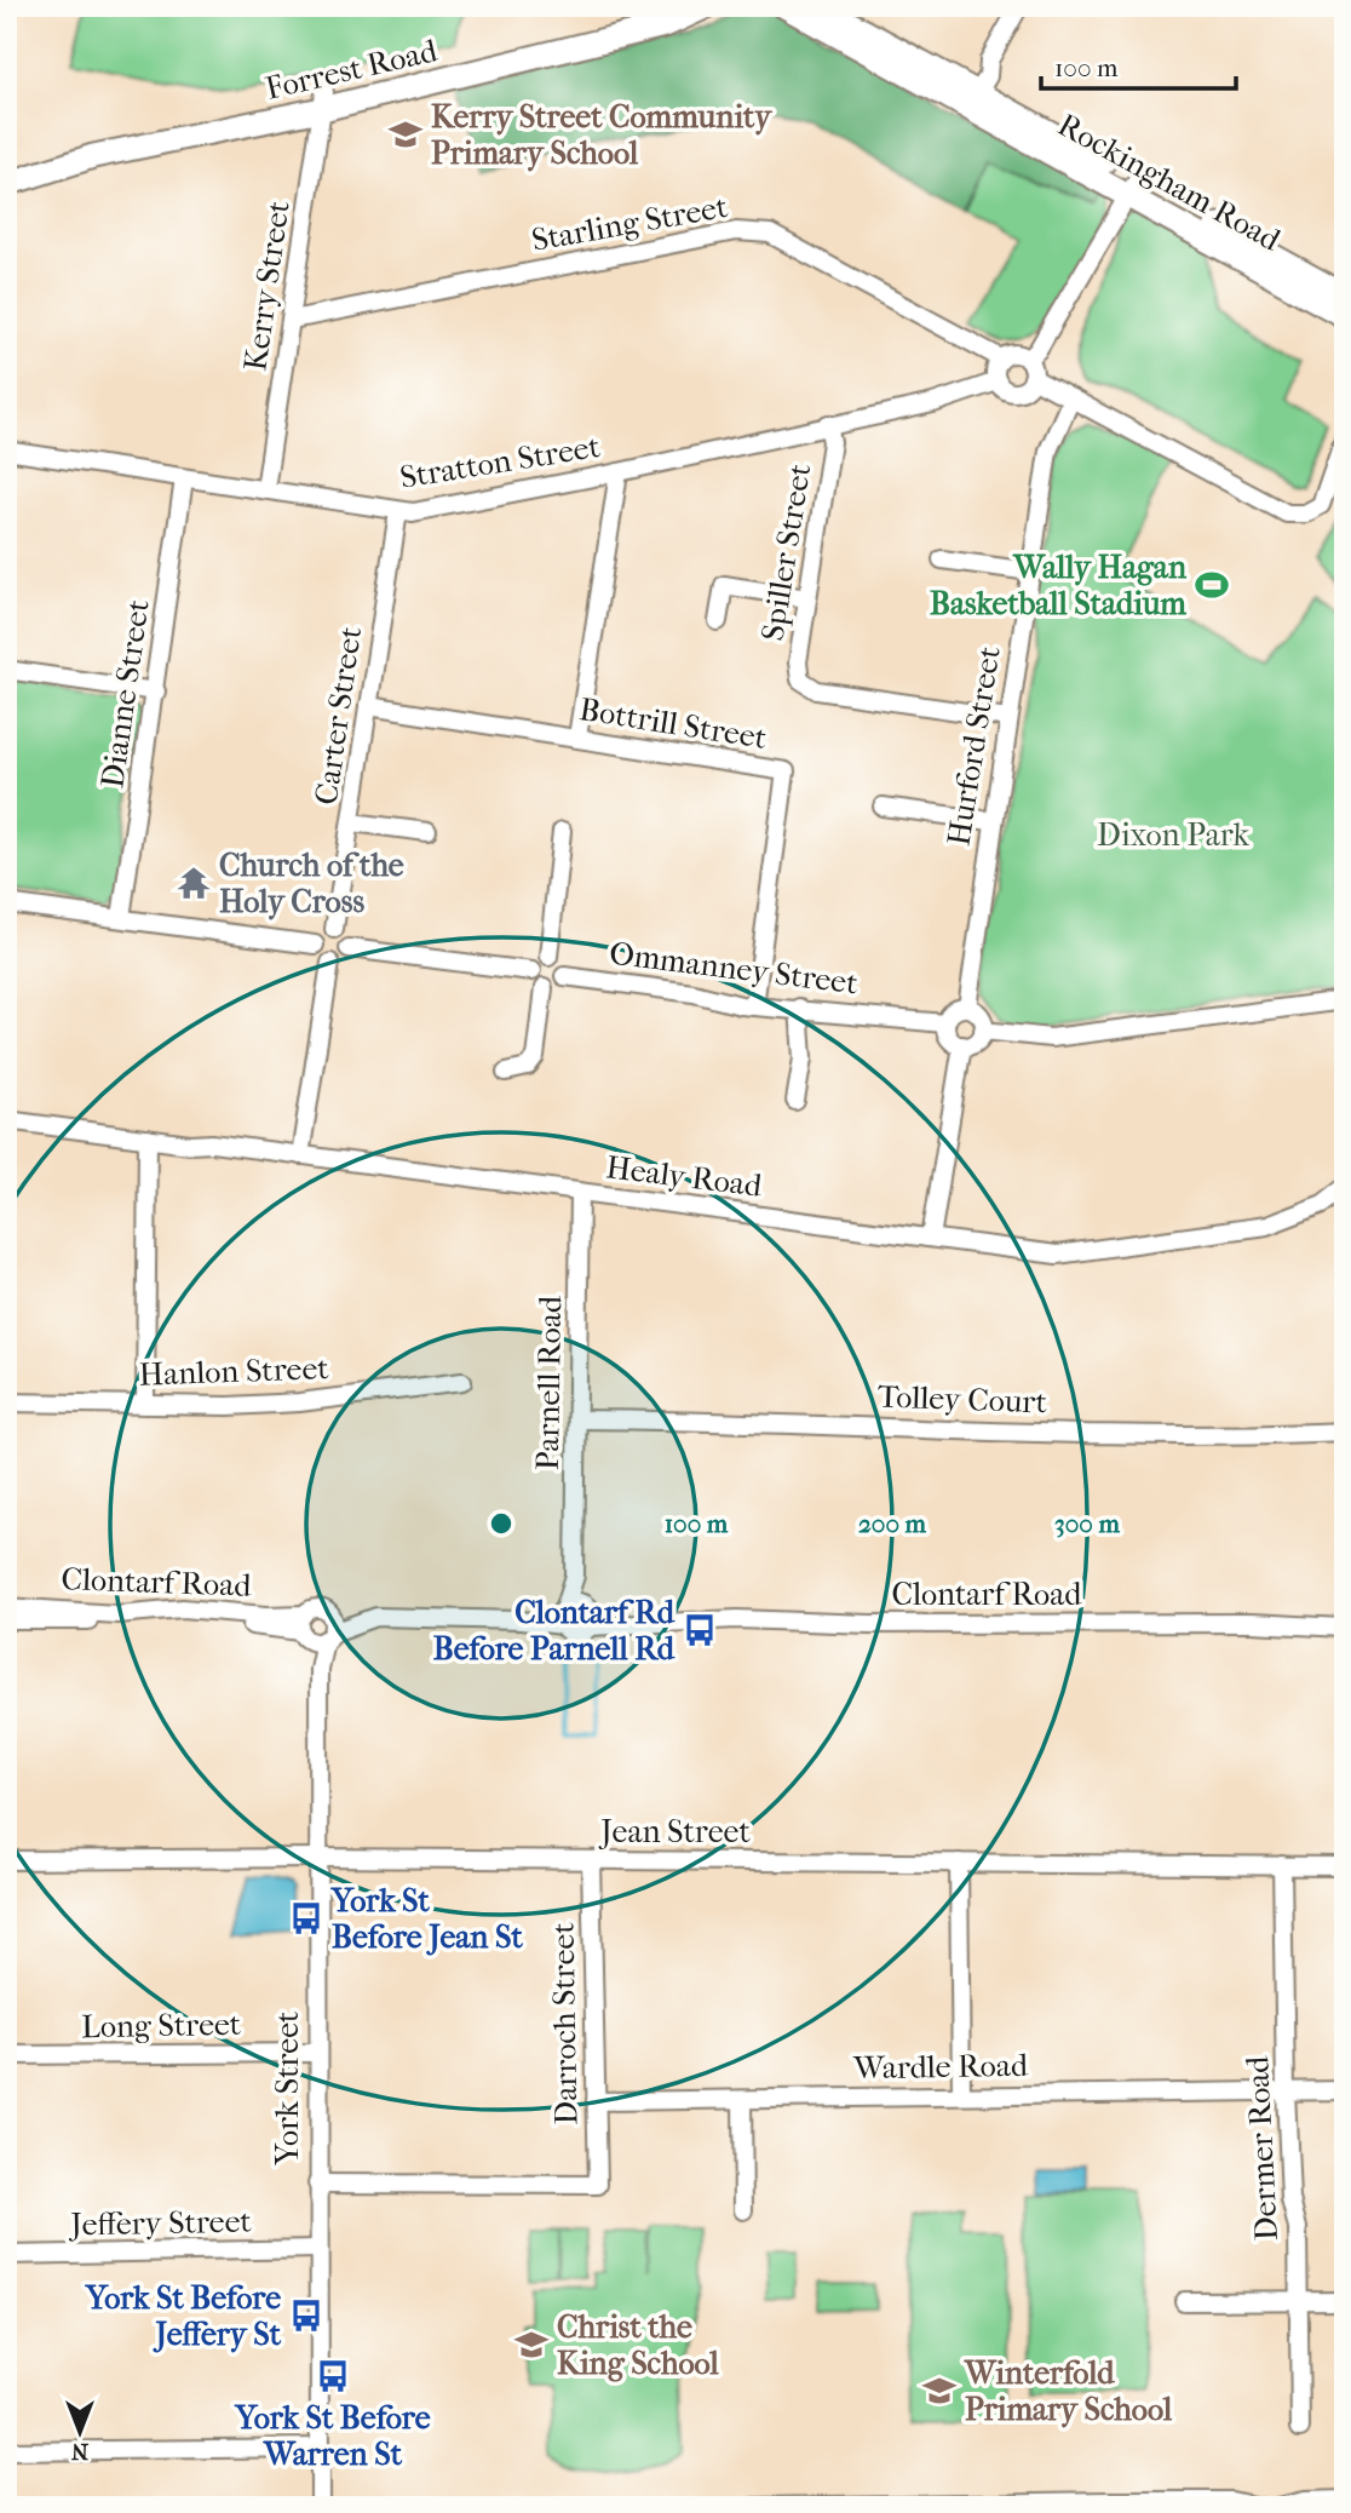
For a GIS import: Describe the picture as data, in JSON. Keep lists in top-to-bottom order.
{
  "streets": {
    "main road": ["Forrest Road", "Rockingham Road"],
    "street": [
      "Starling Street",
      "Kerry Street",
      "Stratton Street",
      "Spiller Street",
      "Dianne Street",
      "Carter Street",
      "Bottrill Street",
      "Hurford Street",
      "Ommanney Street",
      "Healy Road",
      "Hanlon Street",
      "Parnell Road",
      "Tolley Court",
      "Clontarf Road",
      "Jean Street",
      "Darroch Street",
      "Long Street",
      "Wardle Road",
      "York Street",
      "Dermer Road",
      "Jeffery Street"
    ]
  },
  "crossings": [
    ["Forrest Road", "Kerry Street"],
    ["Starling Street", "Kerry Street"],
    ["Starling Street", "Stratton Street"],
    ["Kerry Street", "Stratton Street"],
    ["Stratton Street", "Spiller Street"],
    ["Stratton Street", "Dianne Street"],
    ["Stratton Street", "Carter Street"],
    ["Spiller Street", "Hurford Street"],
    ["Carter Street", "Bottrill Street"],
    ["Bottrill Street", "Ommanney Street"],
    ["Hurford Street", "Ommanney Street"],
    ["Healy Road", "Parnell Road"],
    ["Parnell Road", "Tolley Court"],
    ["Parnell Road", "Clontarf Road"],
    ["Clontarf Road", "York Street"],
    ["Jean Street", "Darroch Street"],
    ["Jean Street", "York Street"],
    ["Jean Street", "Dermer Road"],
    ["Darroch Street", "Wardle Road"],
    ["Darroch Street", "York Street"],
    ["Long Street", "York Street"],
    ["Wardle Road", "Dermer Road"],
    ["York Street", "Jeffery Street"]
  ],
  "parks": ["Dixon Park"],
  "places": {
    "school or university": ["Kerry Street Community Primary School", "Christ the King School", "Winterfold Primary School"],
    "sports": ["Wally Hagan Basketball Stadium"],
    "temple": ["Church of the Holy Cross"],
    "bus stop": [
      "Clontarf Rd Before Parnell Rd",
      "York St Before Jean St",
      "York St Before Jeffery St",
      "York St Before Warren St"
    ]
  },
  "scale_bar": "100 m",
  "north": "bottom",
  "rings": ["100 m", "200 m", "300 m"]
}
